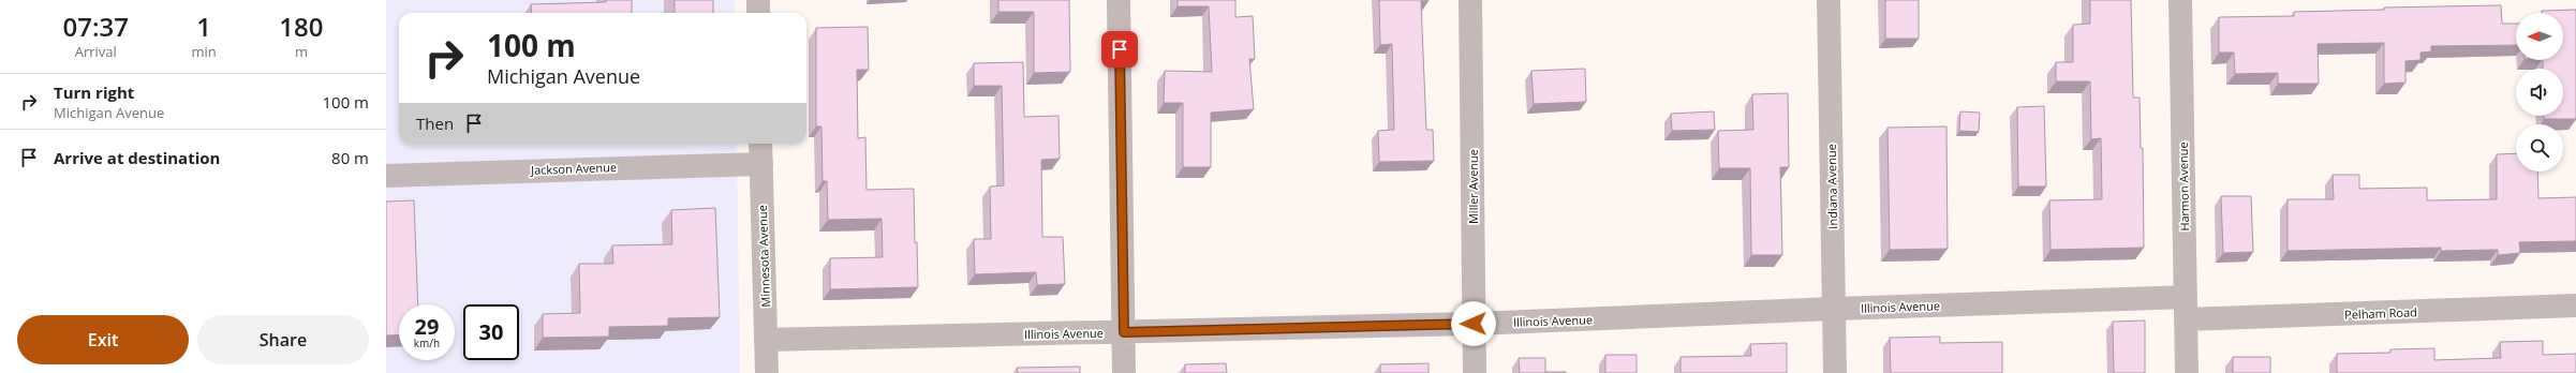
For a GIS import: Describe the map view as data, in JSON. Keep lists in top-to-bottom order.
{
  "streets": {
    "street": [
      "Jackson Avenue",
      "Miller Avenue",
      "Indiana Avenue",
      "Harmon Avenue",
      "Minnesota Avenue",
      "Illinois Avenue",
      "Pelham Road"
    ]
  },
  "crossings": [
    ["Jackson Avenue", "Minnesota Avenue"],
    ["Miller Avenue", "Illinois Avenue"],
    ["Indiana Avenue", "Illinois Avenue"],
    ["Harmon Avenue", "Illinois Avenue"],
    ["Harmon Avenue", "Pelham Road"],
    ["Minnesota Avenue", "Illinois Avenue"],
    ["Illinois Avenue", "Pelham Road"]
  ],
  "north": "left",
  "page": {
    "eta": [
      "07:37",
      "Arrival",
      "1",
      "min",
      "180",
      "m"
    ],
    "turn": ["100 m", "Michigan Avenue"],
    "list": [
      {
        "name": "Turn right",
        "note": "Michigan Avenue",
        "value": "100 m"
      },
      {
        "name": "Arrive at destination",
        "value": "80 m"
      }
    ],
    "then": "Then",
    "speed": "29 km/h",
    "limit": "30",
    "buttons": ["Exit", "Share"]
  }
}
